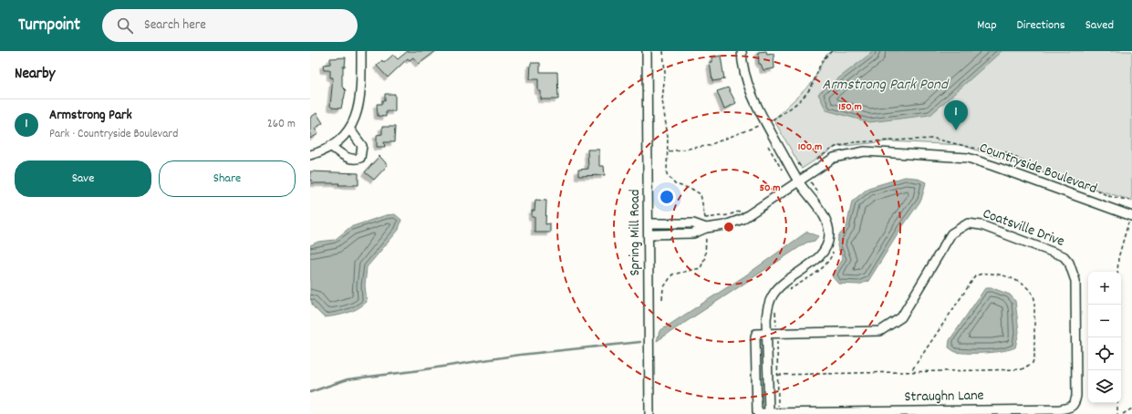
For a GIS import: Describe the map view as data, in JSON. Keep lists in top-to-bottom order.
{
  "streets": {
    "street": [
      "Countryside Boulevard",
      "Coatsville Drive",
      "Spring Mill Road",
      "Straughn Lane"
    ]
  },
  "crossings": [
    ["Countryside Boulevard", "Spring Mill Road"],
    ["Coatsville Drive", "Straughn Lane"]
  ],
  "water": ["Armstrong Park Pond"],
  "page": {
    "header": "Turnpoint",
    "search": "Search here",
    "nav": ["Map", "Directions", "Saved"],
    "heading": "Nearby",
    "list": [
      {
        "mark": "1",
        "name": "Armstrong Park",
        "note": "Park · Countryside Boulevard",
        "value": "260 m"
      }
    ],
    "pins": "1",
    "buttons": ["Save", "Share"],
    "map_buttons": ["+", "−"]
  },
  "rings": ["150 m", "100 m", "50 m"]
}
